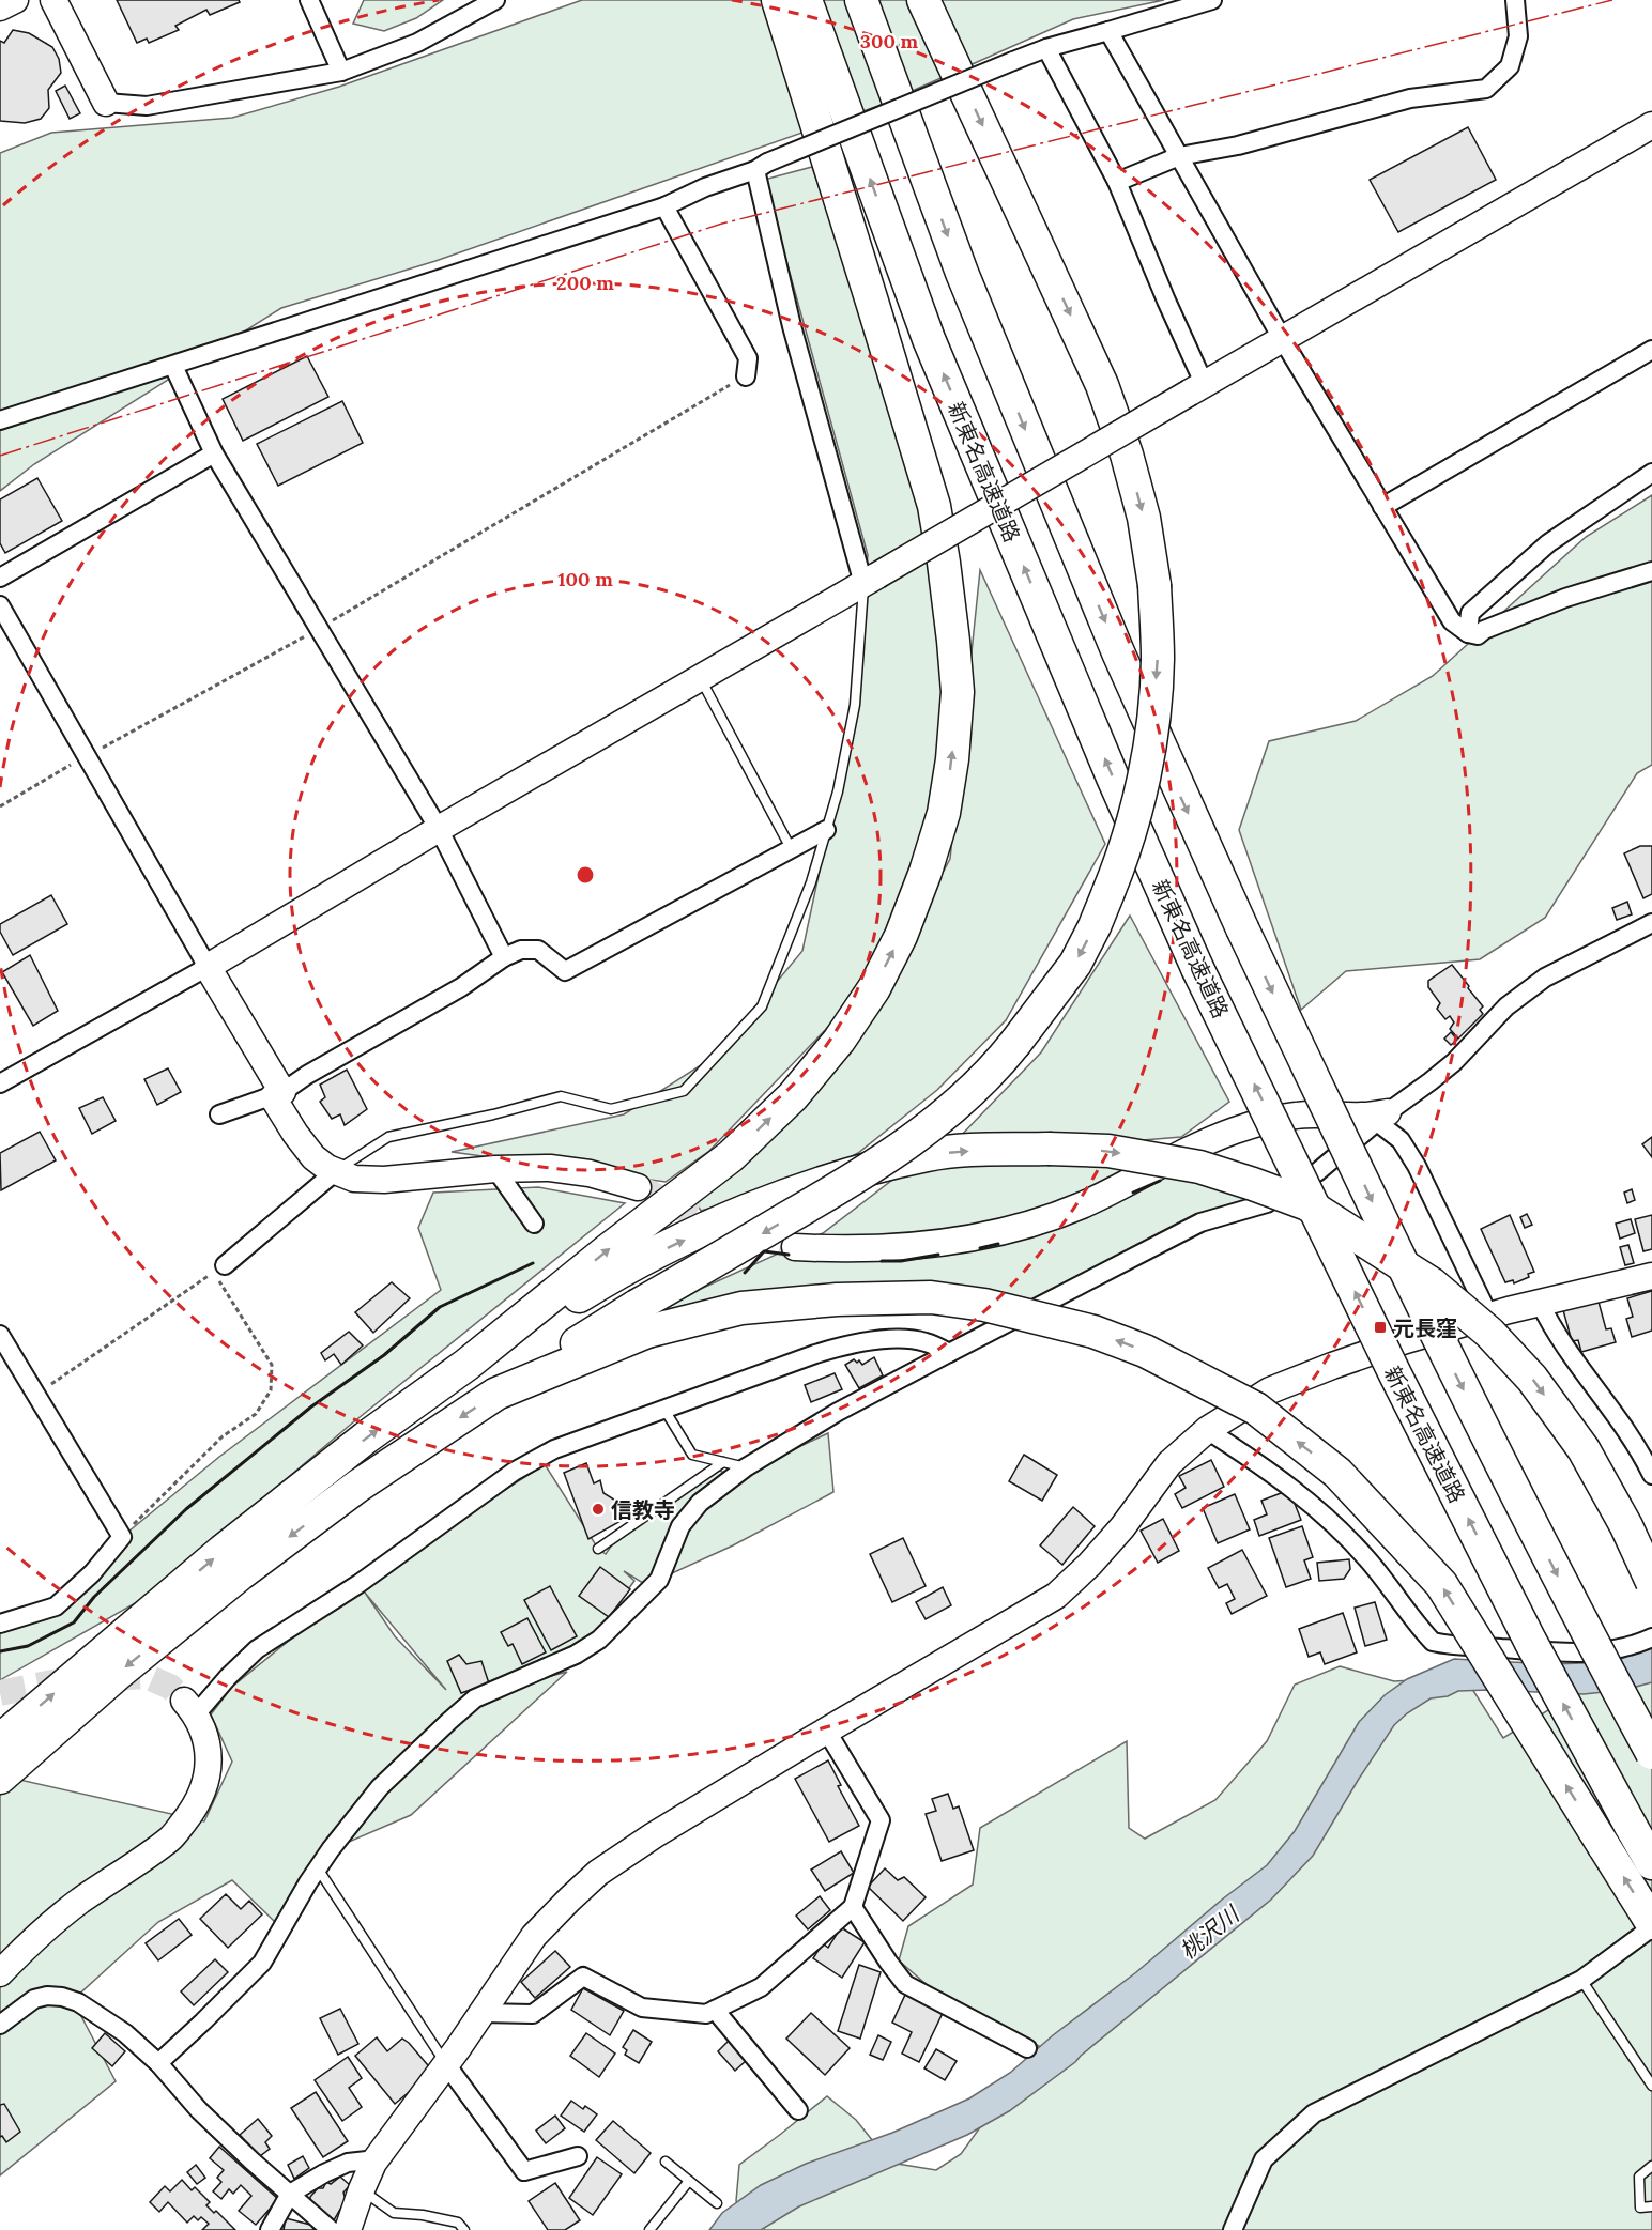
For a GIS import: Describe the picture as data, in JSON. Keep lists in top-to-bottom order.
{
  "streets": {
    "highway": ["新東名高速道路"]
  },
  "water": ["桃沢川"],
  "places": {
    "transit": ["元長窪"],
    "other": ["信教寺"]
  },
  "rings": ["300 m", "200 m", "100 m"]
}
